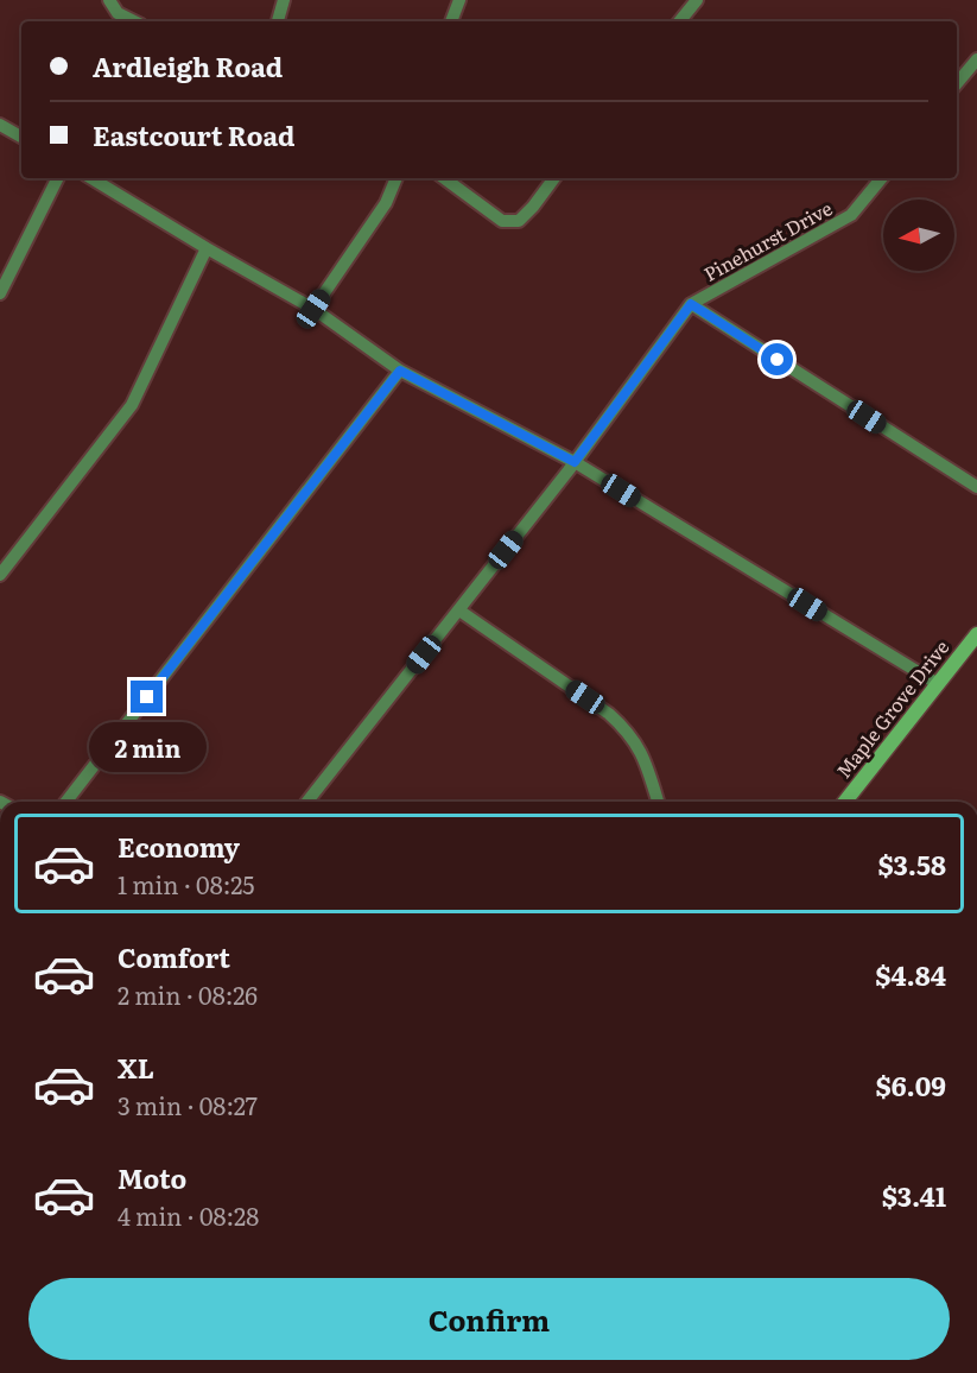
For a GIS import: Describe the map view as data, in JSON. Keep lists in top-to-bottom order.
{
  "streets": {
    "street": ["Pinehurst Drive", "Maple Grove Drive"]
  },
  "north": "left",
  "page": {
    "banner": ["Ardleigh Road", "Eastcourt Road"],
    "bubble": "2 min",
    "list": [
      {
        "name": "Economy",
        "note": "1 min · 08:25",
        "value": "$3.58"
      },
      {
        "name": "Comfort",
        "note": "2 min · 08:26",
        "value": "$4.84"
      },
      {
        "name": "XL",
        "note": "3 min · 08:27",
        "value": "$6.09"
      },
      {
        "name": "Moto",
        "note": "4 min · 08:28",
        "value": "$3.41"
      }
    ],
    "buttons": "Confirm"
  }
}
